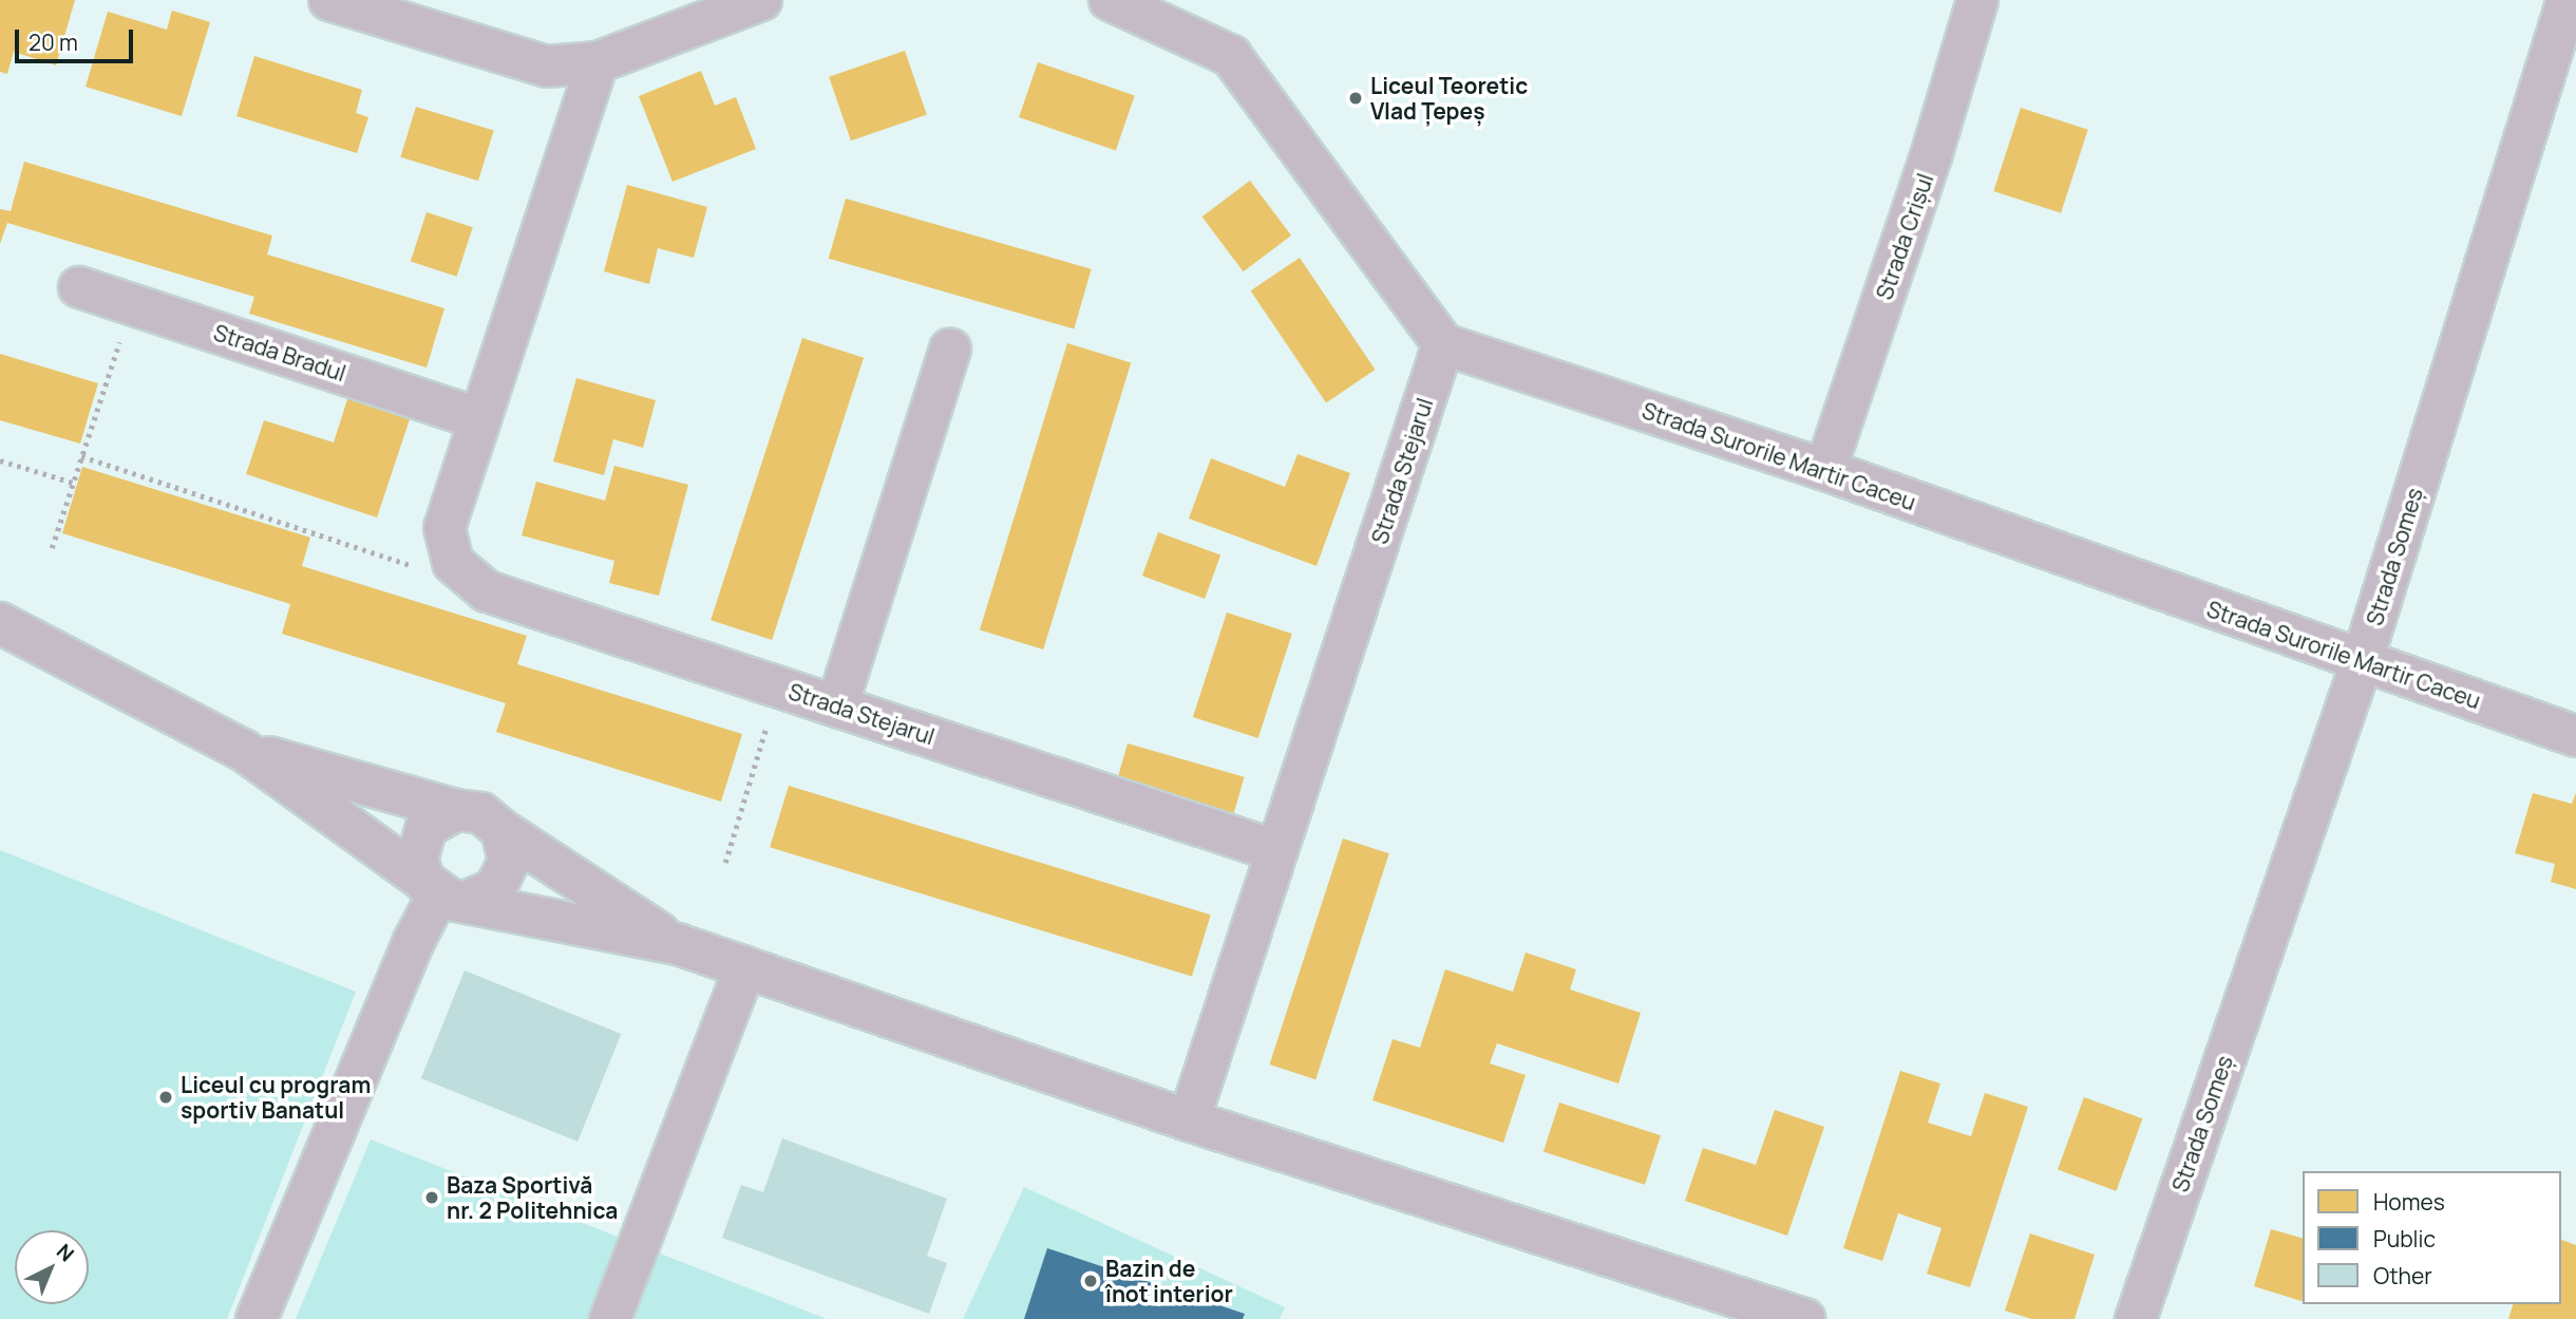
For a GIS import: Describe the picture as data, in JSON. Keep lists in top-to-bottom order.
{
  "streets": {
    "street": [
      "Strada Crișul",
      "Strada Bradul",
      "Strada Surorile Martir Caceu",
      "Strada Stejarul",
      "Strada Someș"
    ]
  },
  "crossings": [
    ["Strada Crișul", "Strada Surorile Martir Caceu"],
    ["Strada Surorile Martir Caceu", "Strada Stejarul"],
    ["Strada Surorile Martir Caceu", "Strada Someș"]
  ],
  "places": [
    "Liceul Teoretic Vlad Țepeș",
    "Liceul cu program sportiv Banatul",
    "Baza Sportivă nr. 2 Politehnica",
    "Bazin de înot interior"
  ],
  "legend": ["Homes", "Public", "Other"],
  "scale_bar": "20 m",
  "north": "top right"
}
